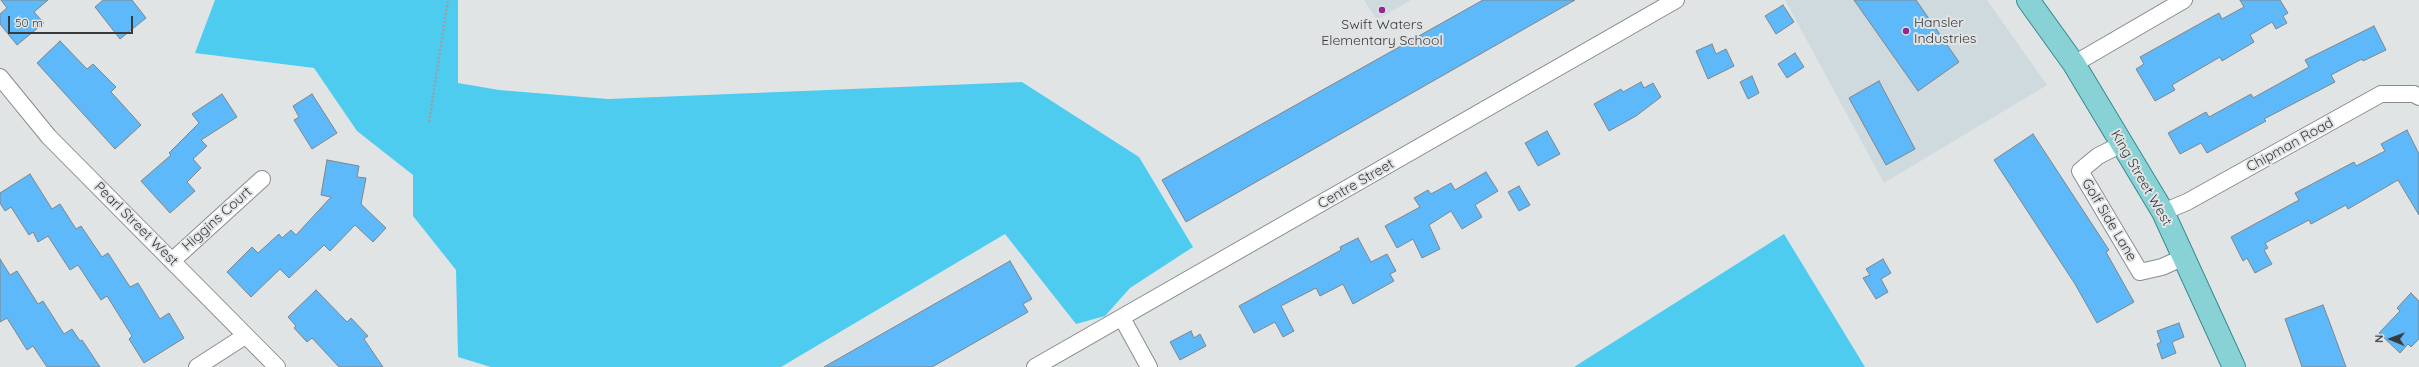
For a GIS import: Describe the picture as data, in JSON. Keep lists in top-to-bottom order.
{
  "streets": {
    "main road": ["King Street West"],
    "street": [
      "Chipman Road",
      "Centre Street",
      "Higgins Court",
      "Golf Side Lane",
      "Pearl Street West"
    ]
  },
  "crossings": [
    ["Chipman Road", "King Street West"],
    ["King Street West", "Golf Side Lane"],
    ["Higgins Court", "Pearl Street West"]
  ],
  "places": ["Swift Waters Elementary School", "Hansler Industries"],
  "scale_bar": "50 m",
  "north": "left"
}
